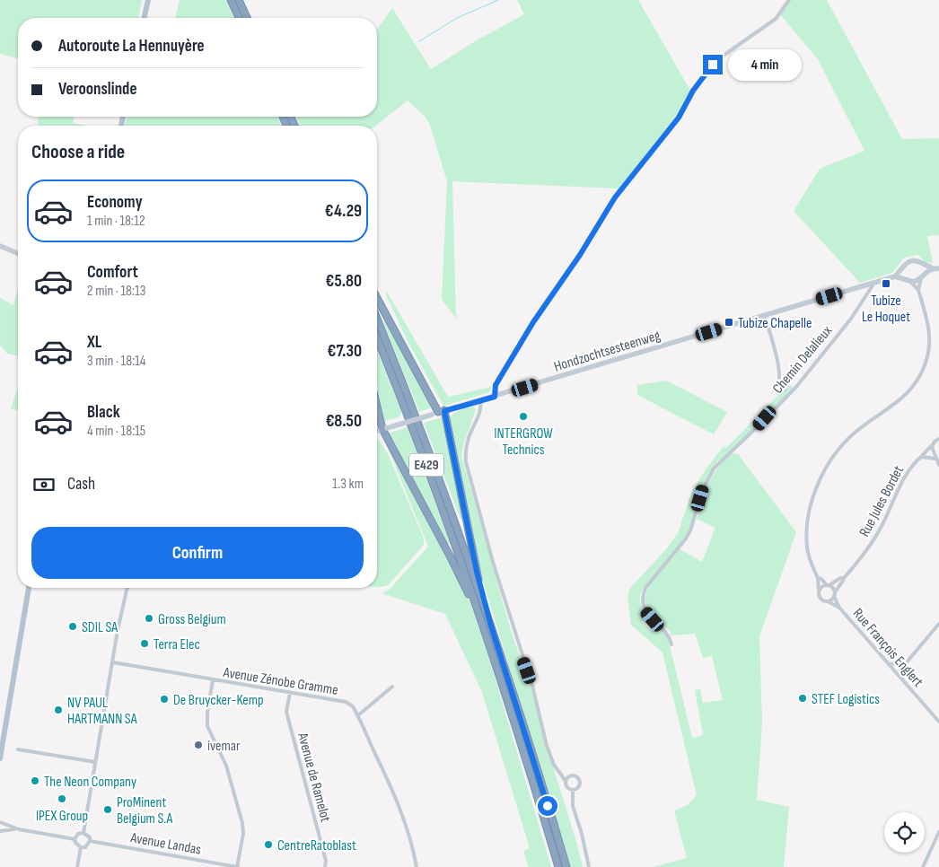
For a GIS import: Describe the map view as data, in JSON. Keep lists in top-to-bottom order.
{
  "streets": {
    "highway": ["E429"],
    "main road": ["Hondzochtsesteenweg"],
    "street": [
      "Chemin Delalieux",
      "Rue Jules Bordet",
      "Rue François Englert",
      "Avenue Zénobe Gramme",
      "Avenue de Ramelot",
      "Avenue Landas"
    ]
  },
  "crossings": [
    ["Hondzochtsesteenweg", "Chemin Delalieux"],
    ["Avenue Zénobe Gramme", "Avenue de Ramelot"]
  ],
  "places": {
    "transit": ["Tubize Le Hoquet", "Tubize Chapelle"],
    "other": [
      "INTERGROW Technics",
      "Gross Belgium",
      "SDIL SA",
      "Terra Elec",
      "STEF Logistics",
      "De Bruycker-Kemp",
      "NV PAUL HARTMANN SA",
      "ivemar",
      "The Neon Company",
      "IPEX Group",
      "ProMinent Belgium S.A",
      "CentreRatoblast"
    ]
  },
  "page": {
    "banner": ["Autoroute La Hennuyère", "Veroonslinde"],
    "bubble": "4 min",
    "heading": "Choose a ride",
    "list": [
      {
        "name": "Economy",
        "note": "1 min · 18:12",
        "value": "€4.29"
      },
      {
        "name": "Comfort",
        "note": "2 min · 18:13",
        "value": "€5.80"
      },
      {
        "name": "XL",
        "note": "3 min · 18:14",
        "value": "€7.30"
      },
      {
        "name": "Black",
        "note": "4 min · 18:15",
        "value": "€8.50"
      }
    ],
    "pay": ["Cash", "1.3 km"],
    "buttons": "Confirm"
  }
}
